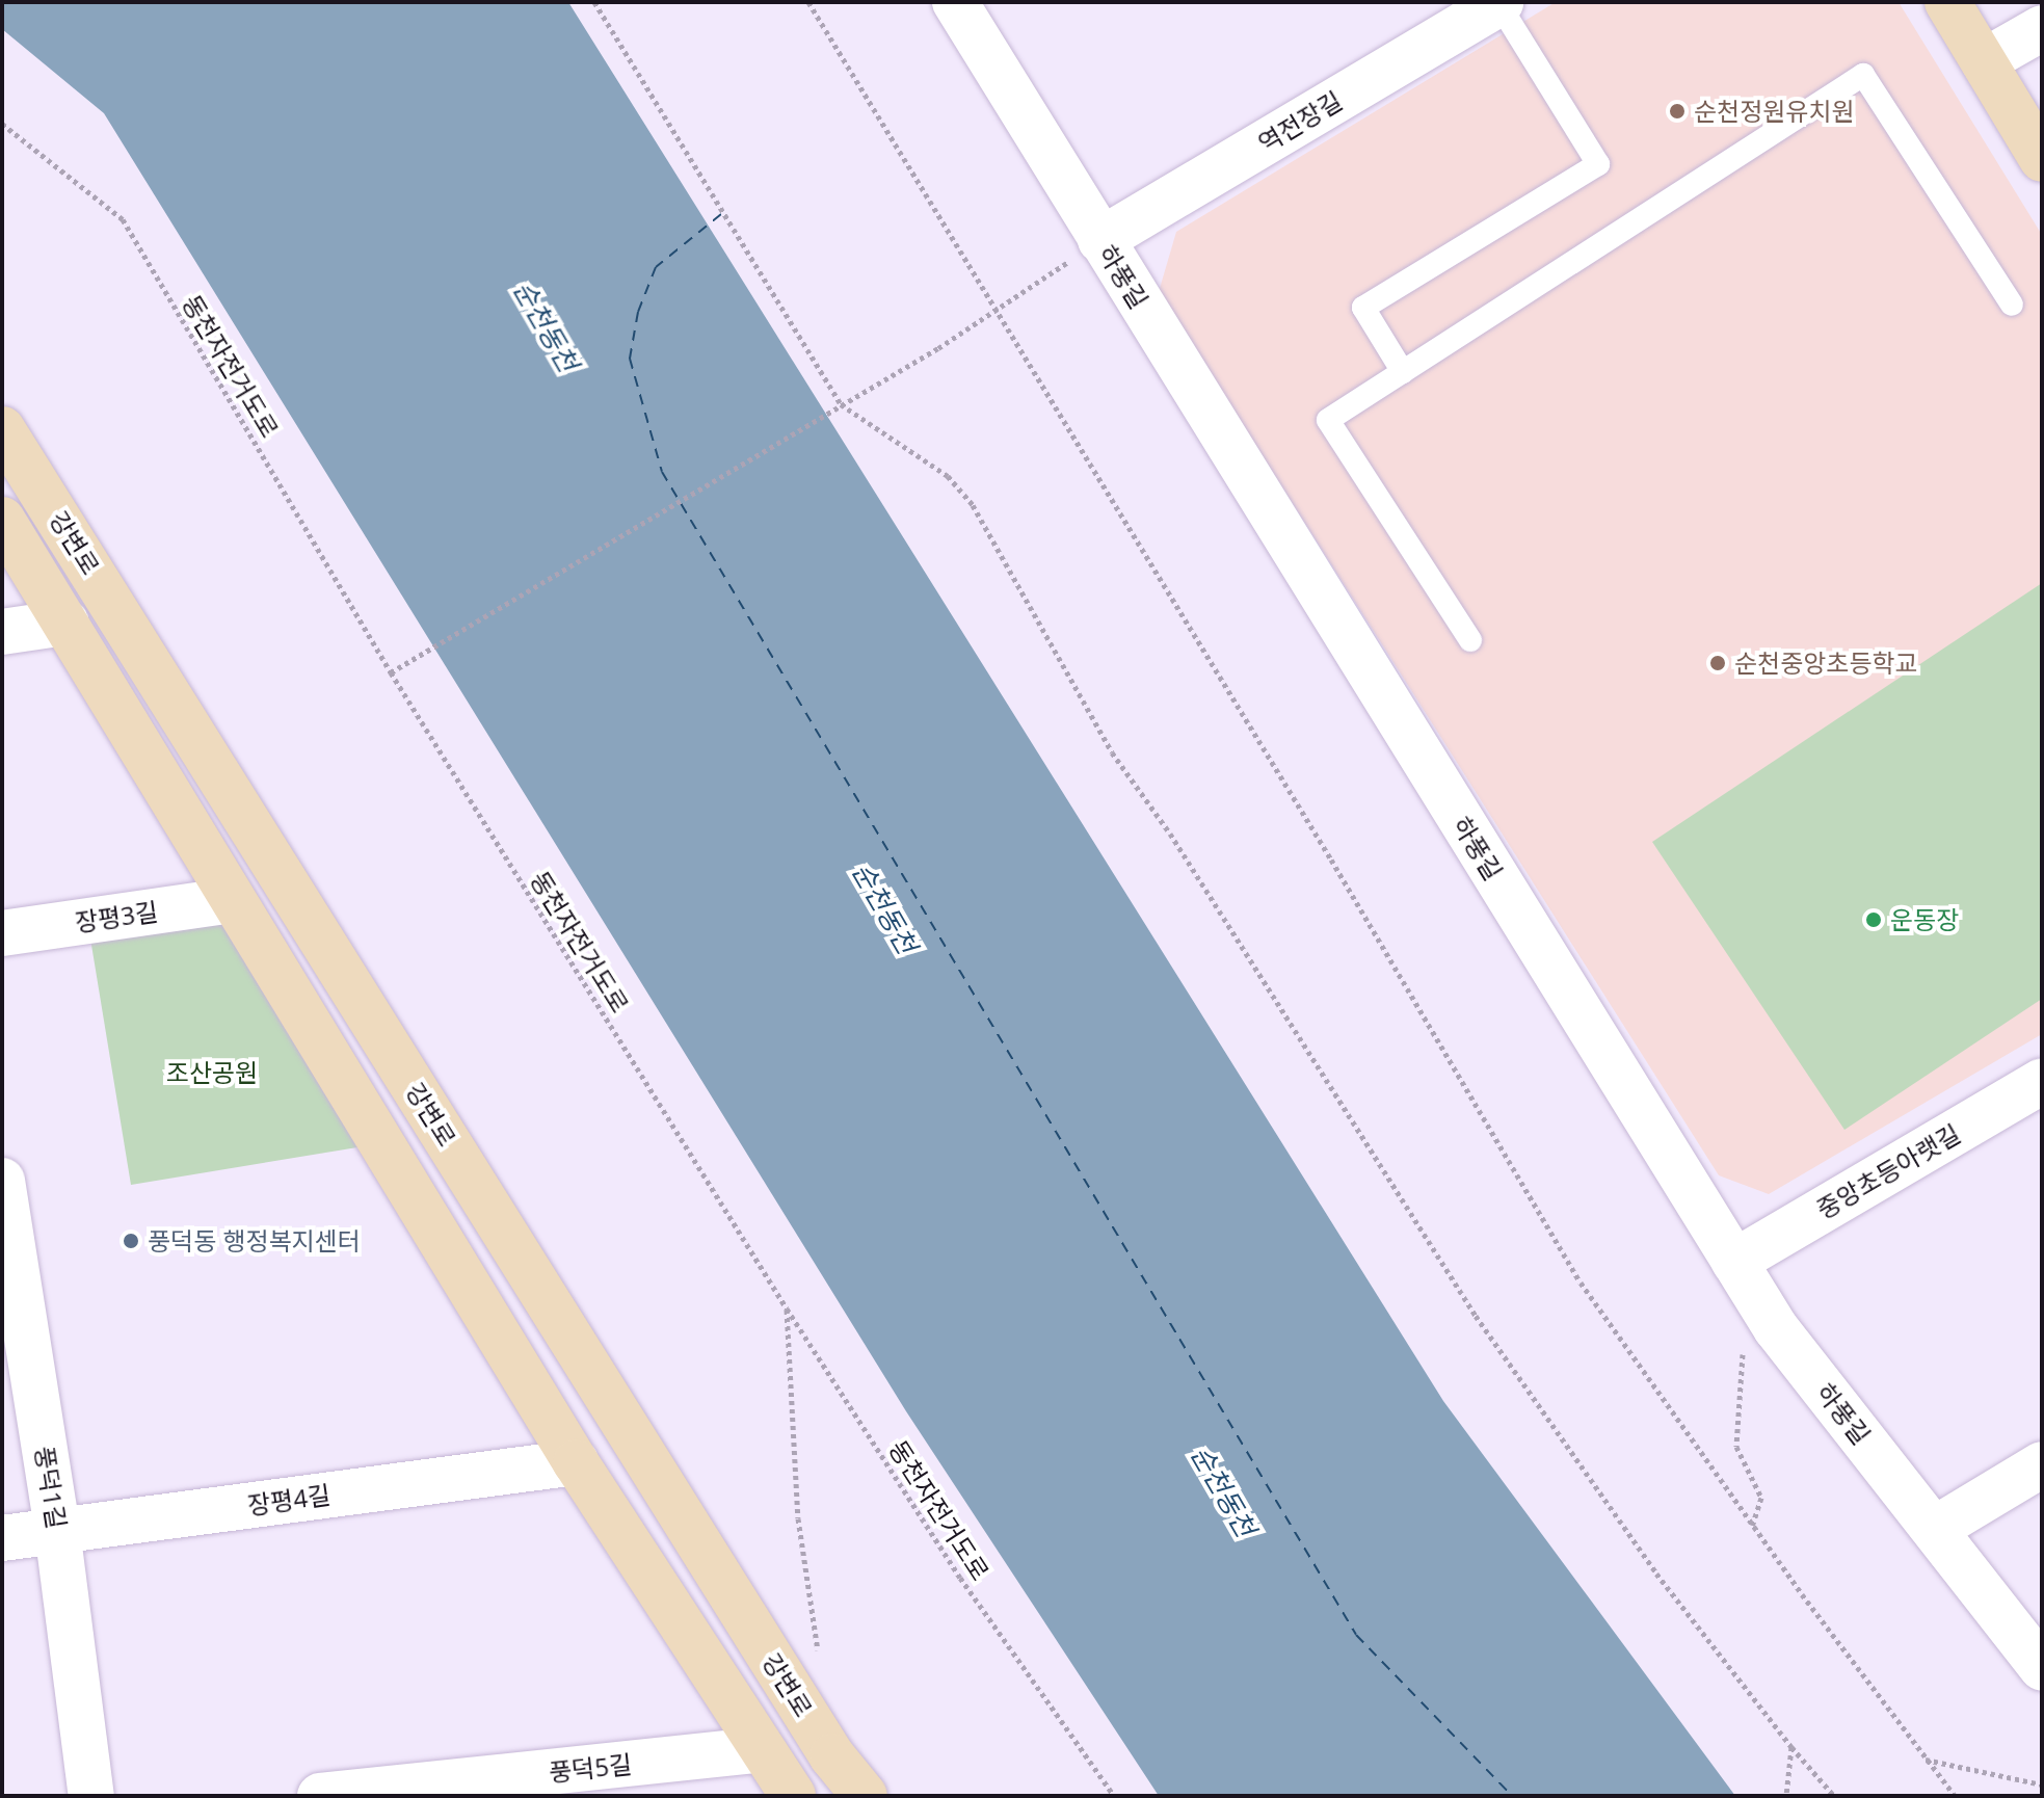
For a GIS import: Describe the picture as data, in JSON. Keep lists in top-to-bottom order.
{
  "streets": {
    "main road": ["강변로"],
    "street": [
      "역전장길",
      "하풍길",
      "장평3길",
      "중앙초등아랫길",
      "풍덕1길",
      "장평4길",
      "풍덕5길"
    ],
    "path": ["동천자전거도로"]
  },
  "crossings": [
    ["역전장길", "하풍길"],
    ["하풍길", "중앙초등아랫길"],
    ["강변로", "장평3길"],
    ["강변로", "장평4길"],
    ["강변로", "풍덕5길"],
    ["풍덕1길", "장평4길"]
  ],
  "water": ["순천동천"],
  "parks": ["조산공원"],
  "places": [
    "순천정원유치원",
    "순천중앙초등학교",
    "운동장",
    "풍덕동 행정복지센터"
  ]
}
